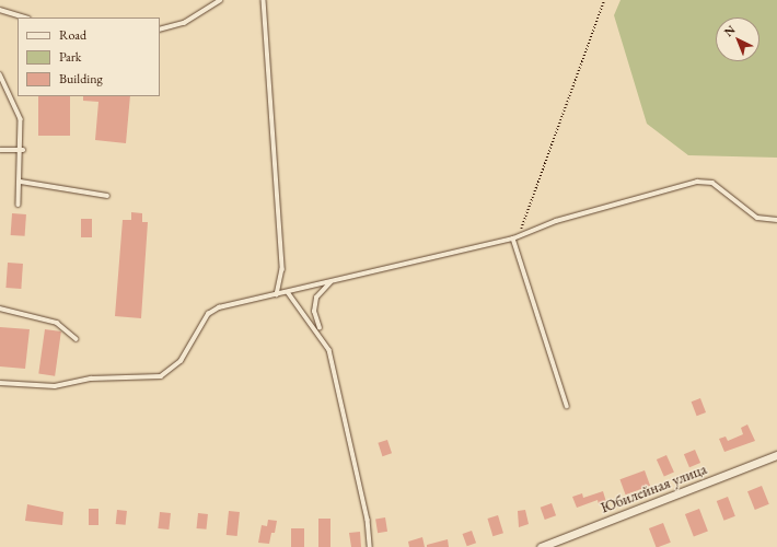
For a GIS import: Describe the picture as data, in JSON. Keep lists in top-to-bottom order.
{
  "streets": {
    "street": ["Юбилейная улица"]
  },
  "legend": ["Road", "Park", "Building"],
  "north": "top left"
}
